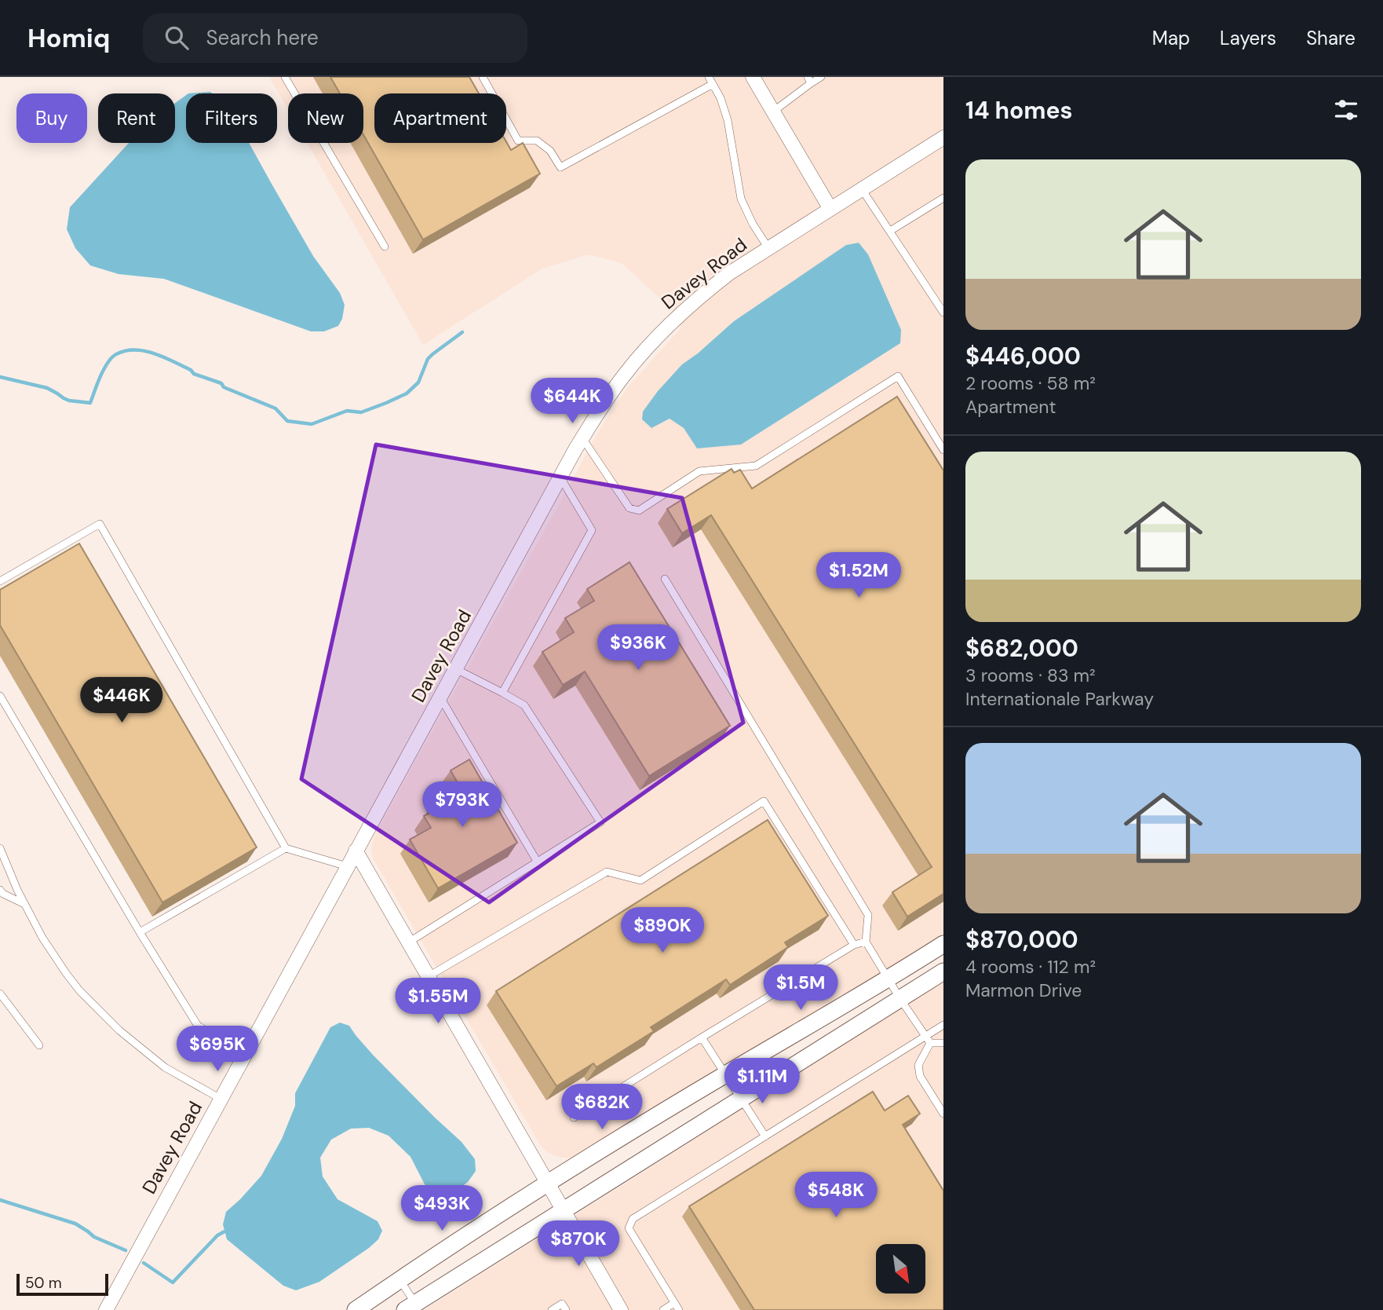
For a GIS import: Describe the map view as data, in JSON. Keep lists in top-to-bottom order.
{
  "streets": {
    "street": ["Davey Road"]
  },
  "scale_bar": "50 m",
  "north": "bottom right",
  "page": {
    "header": "Homiq",
    "search": "Search here",
    "nav": ["Map", "Layers", "Share"],
    "heading": "14 homes",
    "chip": [
      "Buy",
      "Rent",
      "Filters",
      "New",
      "Apartment"
    ],
    "list": [
      {
        "name": "$446,000",
        "note": "2 rooms · 58 m² · Apartment"
      },
      {
        "name": "$682,000",
        "note": "3 rooms · 83 m² · Internationale Parkway"
      },
      {
        "name": "$870,000",
        "note": "4 rooms · 112 m² · Marmon Drive"
      }
    ],
    "price": [
      "$644K",
      "$1.52M",
      "$936K",
      "$446K",
      "$793K",
      "$890K",
      "$1.5M",
      "$1.55M",
      "$695K",
      "$1.11M",
      "$682K",
      "$548K",
      "$493K",
      "$870K"
    ],
    "scale": "50 m"
  }
}
